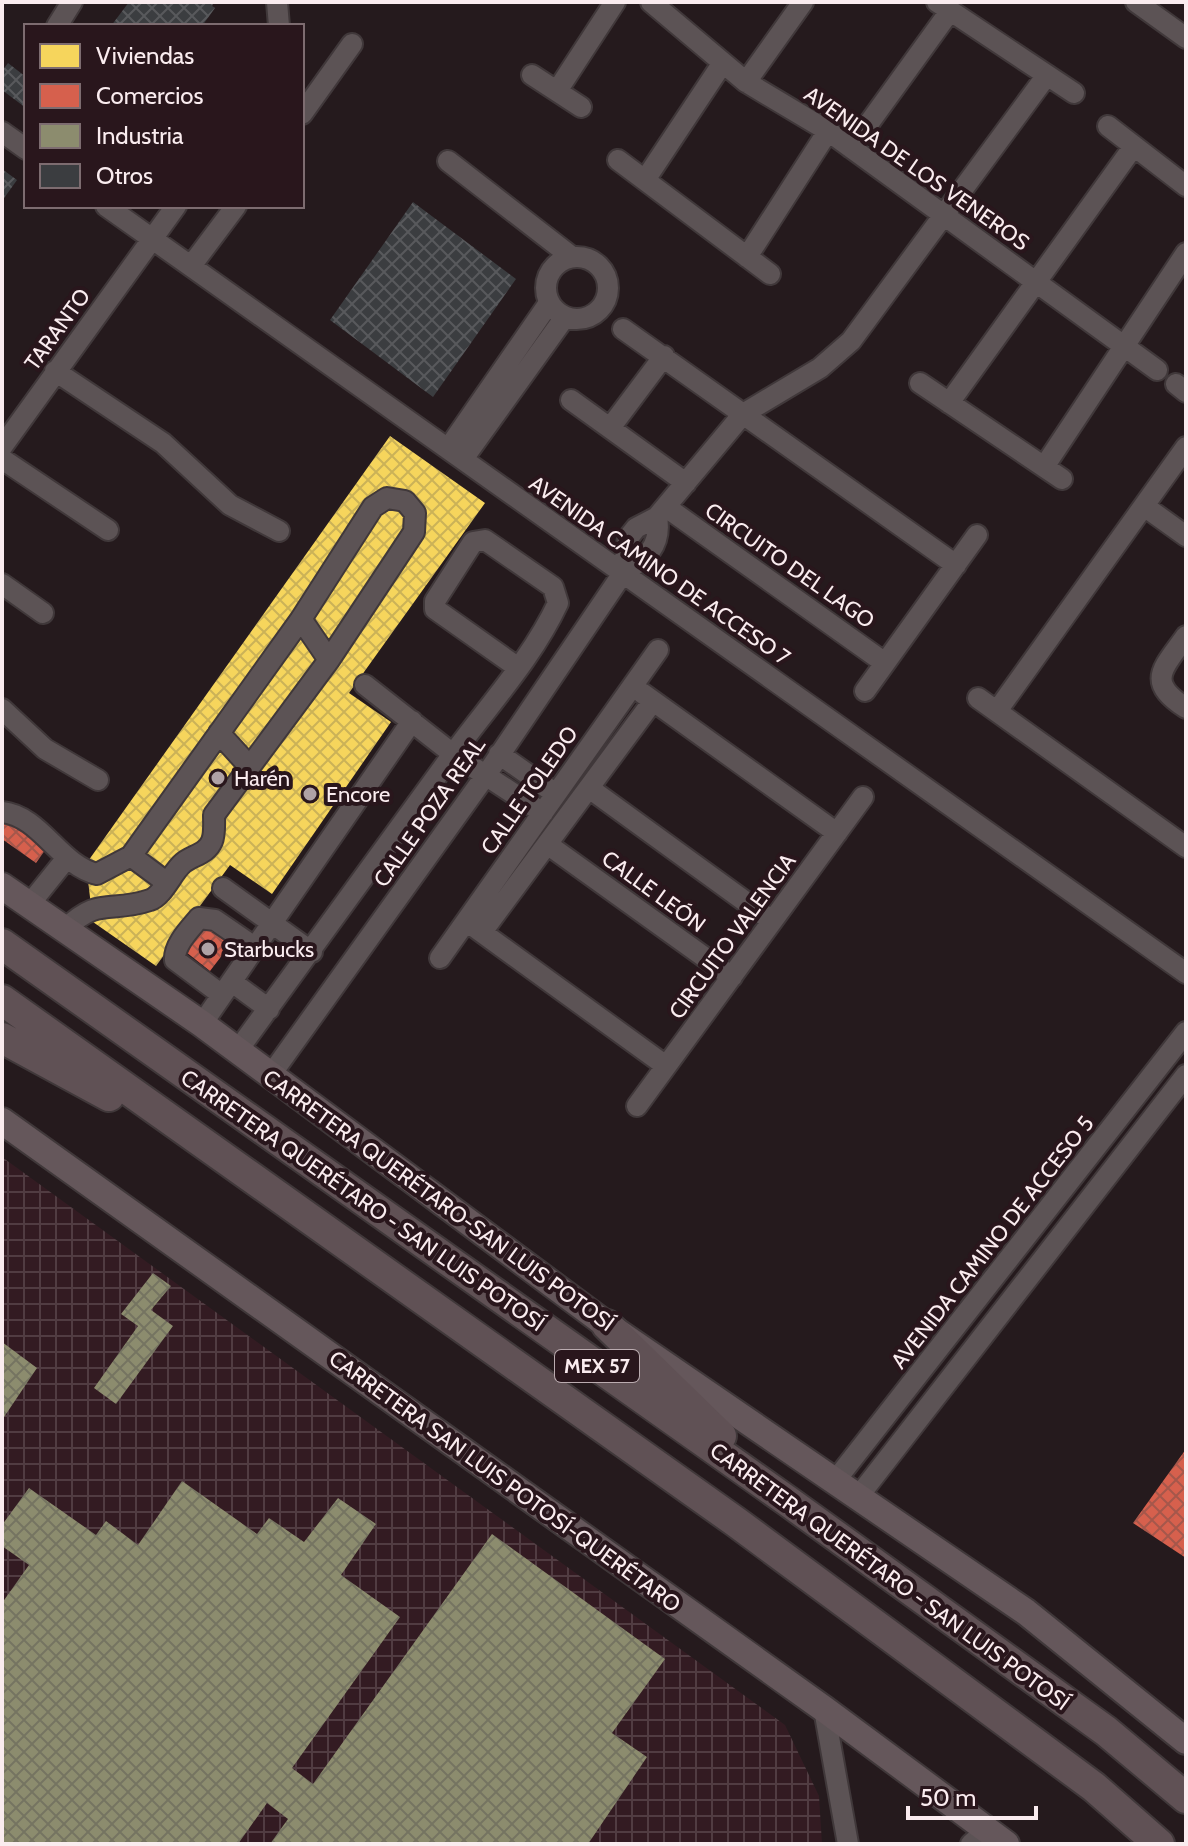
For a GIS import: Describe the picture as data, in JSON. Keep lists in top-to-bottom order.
{
  "streets": {
    "highway": ["CARRETERA QUERÉTARO - SAN LUIS POTOSÍ", "MEX 57"],
    "main road": ["CARRETERA QUERÉTARO-SAN LUIS POTOSÍ", "CARRETERA SAN LUIS POTOSÍ-QUERÉTARO"],
    "street": [
      "AVENIDA DE LOS VENEROS",
      "TARANTO",
      "CIRCUITO DEL LAGO",
      "AVENIDA CAMINO DE ACCESO 7",
      "CALLE TOLEDO",
      "CALLE POZA REAL",
      "CALLE LEÓN",
      "CIRCUITO VALENCIA",
      "AVENIDA CAMINO DE ACCESO 5"
    ]
  },
  "crossings": [
    ["TARANTO", "AVENIDA CAMINO DE ACCESO 7"],
    ["AVENIDA CAMINO DE ACCESO 7", "CALLE POZA REAL"],
    ["CALLE TOLEDO", "CALLE LEÓN"],
    ["CALLE POZA REAL", "CARRETERA QUERÉTARO-SAN LUIS POTOSÍ"],
    ["CALLE LEÓN", "CIRCUITO VALENCIA"],
    ["CARRETERA QUERÉTARO-SAN LUIS POTOSÍ", "AVENIDA CAMINO DE ACCESO 5"]
  ],
  "places": ["Harén", "Encore", "Starbucks"],
  "legend": [
    "Viviendas",
    "Comercios",
    "Industria",
    "Otros"
  ],
  "scale_bar": "50 m"
}
